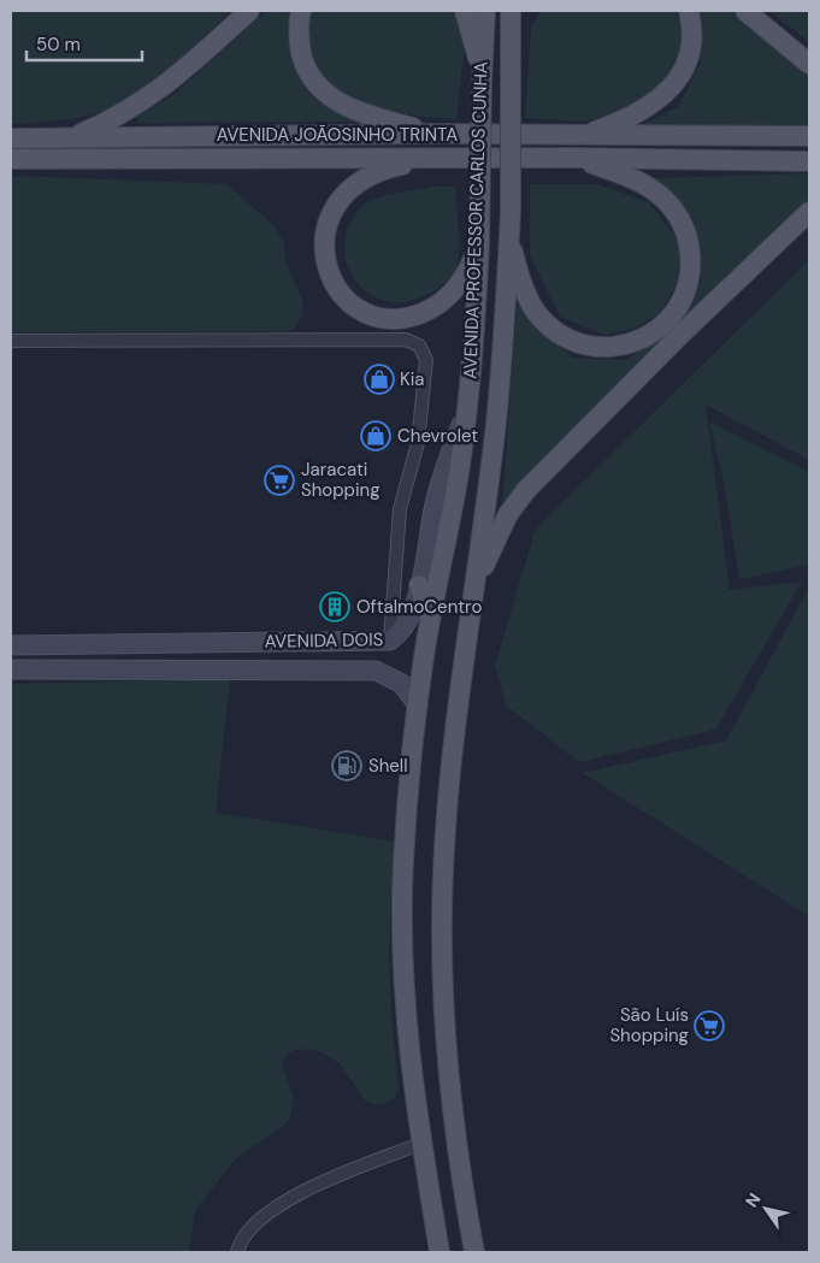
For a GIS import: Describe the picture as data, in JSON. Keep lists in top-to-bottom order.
{
  "streets": {
    "main road": ["AVENIDA JOÃOSINHO TRINTA", "AVENIDA PROFESSOR CARLOS CUNHA", "AVENIDA DOIS"]
  },
  "crossings": [
    ["AVENIDA PROFESSOR CARLOS CUNHA", "AVENIDA DOIS"]
  ],
  "places": {
    "shop": ["Kia", "Chevrolet"],
    "supermarket": ["Jaracati Shopping", "São Luís Shopping"],
    "building": ["OftalmoCentro"],
    "fuel station": ["Shell"]
  },
  "scale_bar": "50 m",
  "north": "top left"
}
